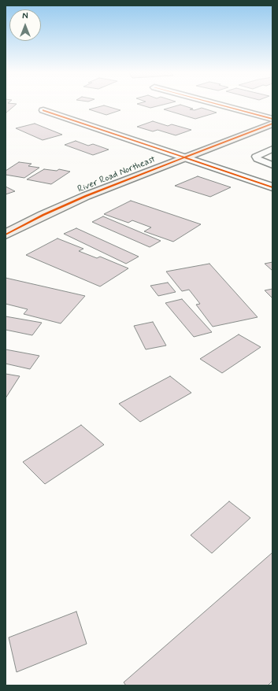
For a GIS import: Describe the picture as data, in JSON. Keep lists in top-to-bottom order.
{
  "streets": {
    "main road": ["River Road Northeast"]
  },
  "north": "top"
}
